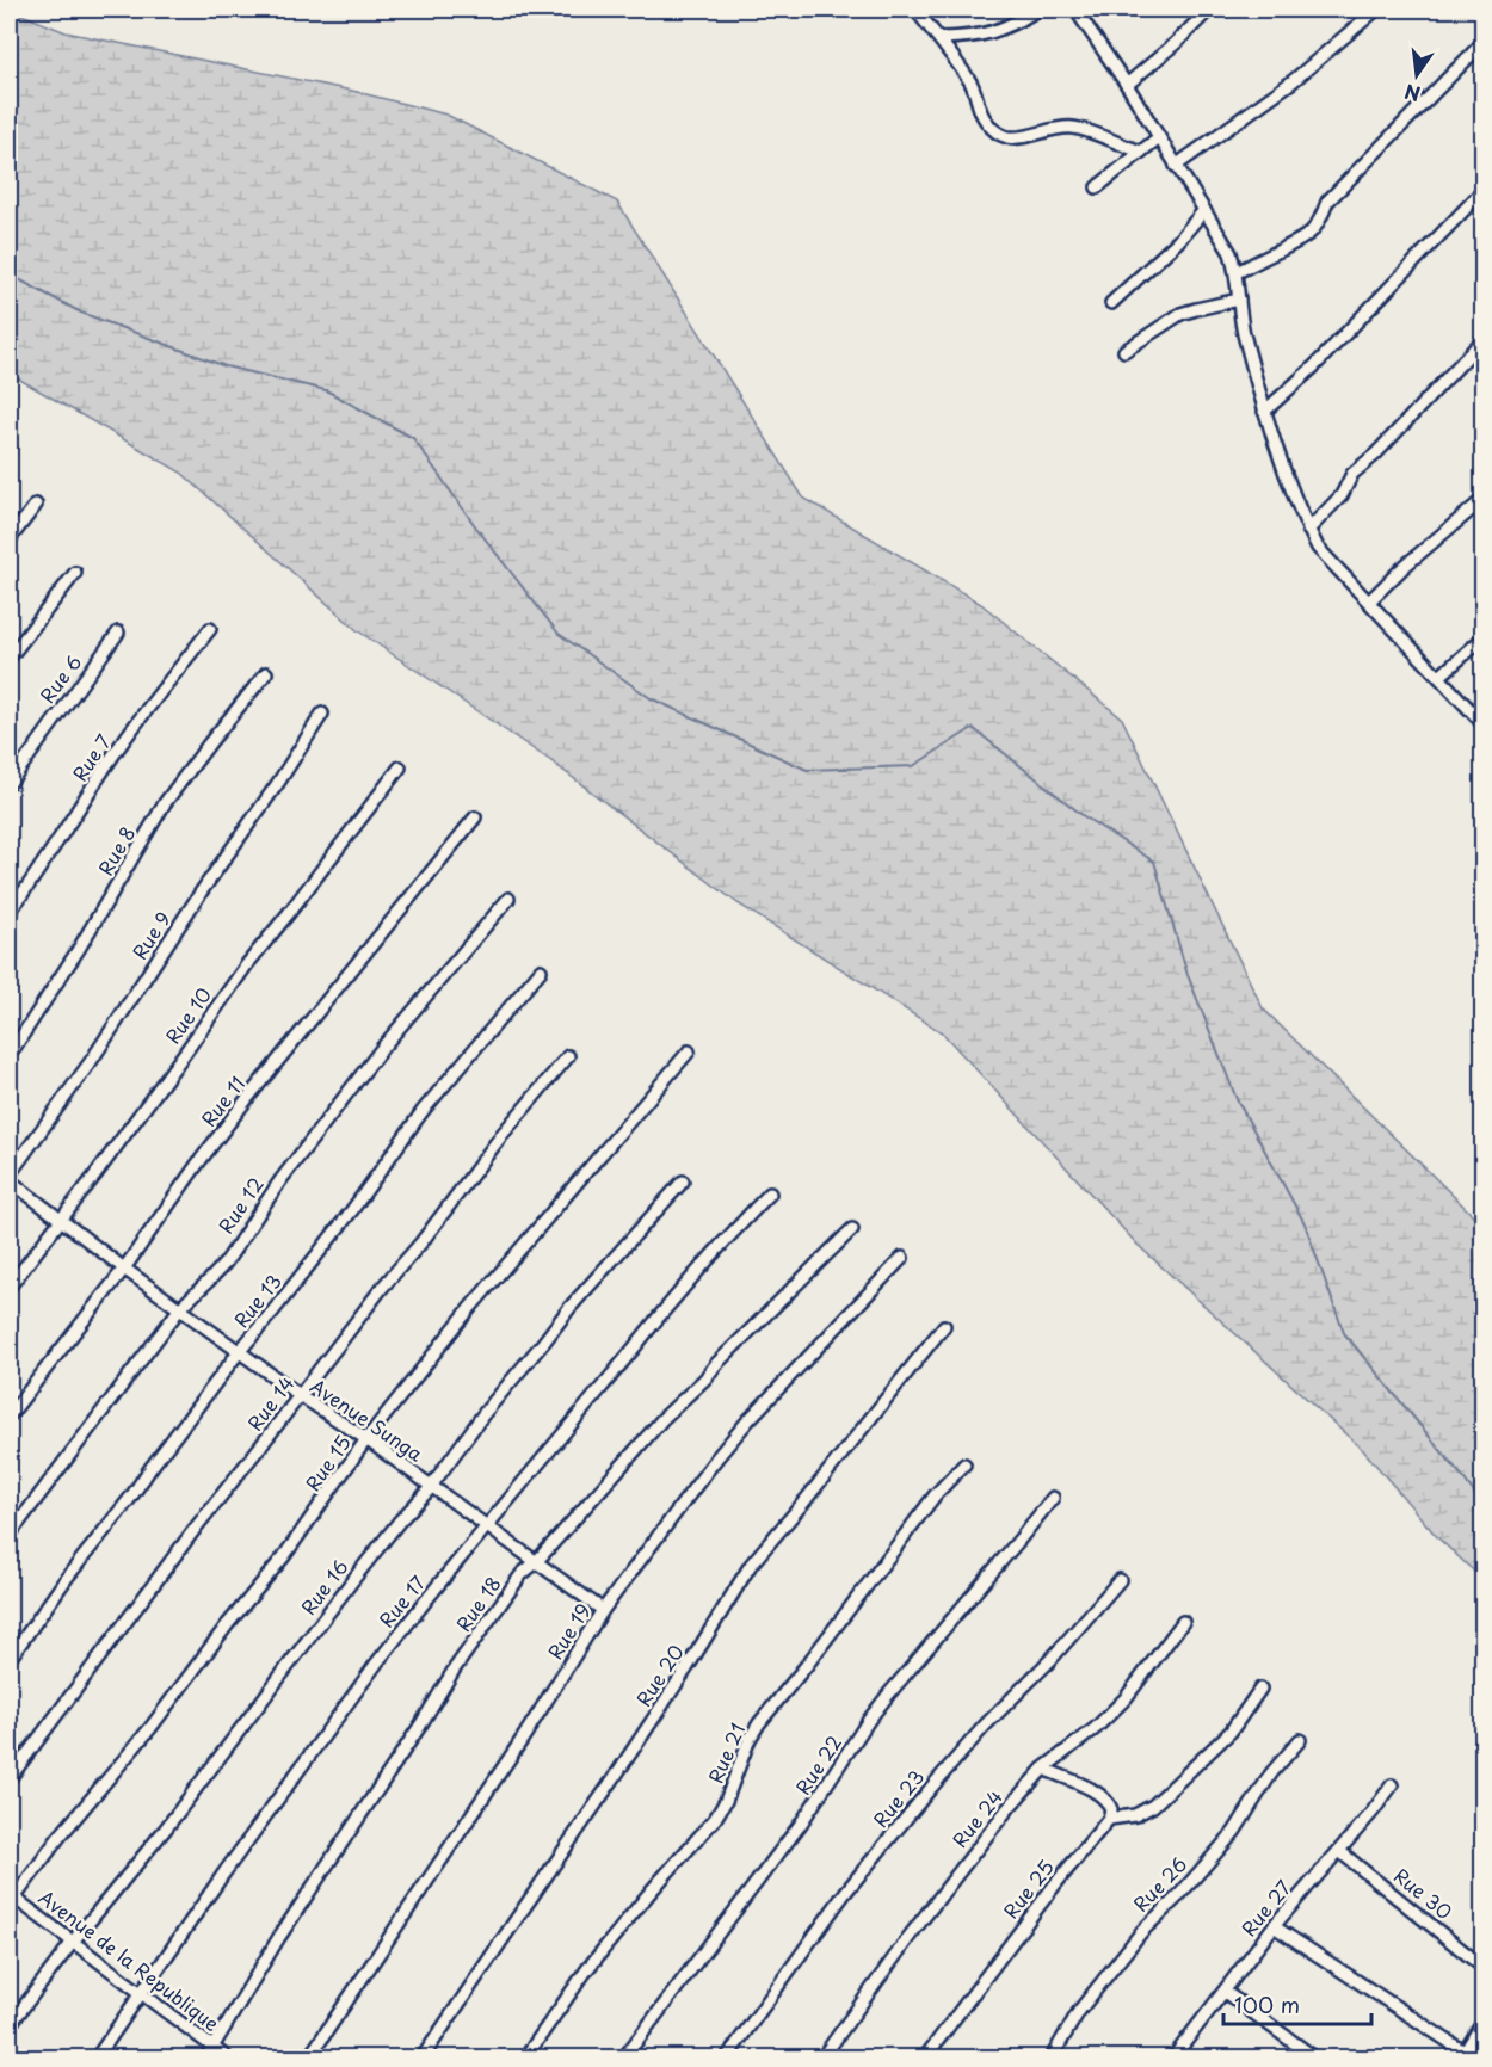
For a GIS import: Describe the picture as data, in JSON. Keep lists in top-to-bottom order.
{
  "streets": {
    "street": [
      "Rue 6",
      "Rue 7",
      "Rue 8",
      "Rue 9",
      "Rue 10",
      "Rue 11",
      "Rue 12",
      "Rue 13",
      "Rue 14",
      "Avenue Sunga",
      "Rue 15",
      "Rue 16",
      "Rue 17",
      "Rue 18",
      "Rue 19",
      "Rue 20",
      "Rue 21",
      "Rue 22",
      "Rue 23",
      "Rue 24",
      "Rue 26",
      "Rue 25",
      "Rue 30",
      "Rue 27",
      "Avenue de la Republique"
    ]
  },
  "crossings": [
    ["Rue 10", "Avenue Sunga"],
    ["Rue 11", "Avenue Sunga"],
    ["Rue 12", "Avenue Sunga"],
    ["Rue 13", "Avenue Sunga"],
    ["Rue 14", "Avenue Sunga"],
    ["Avenue Sunga", "Rue 15"],
    ["Avenue Sunga", "Rue 16"],
    ["Avenue Sunga", "Rue 17"],
    ["Avenue Sunga", "Rue 18"],
    ["Avenue Sunga", "Rue 19"],
    ["Rue 15", "Avenue de la Republique"],
    ["Rue 16", "Avenue de la Republique"],
    ["Rue 17", "Avenue de la Republique"],
    ["Rue 18", "Avenue de la Republique"],
    ["Rue 30", "Rue 27"]
  ],
  "scale_bar": "100 m",
  "north": "bottom"
}
